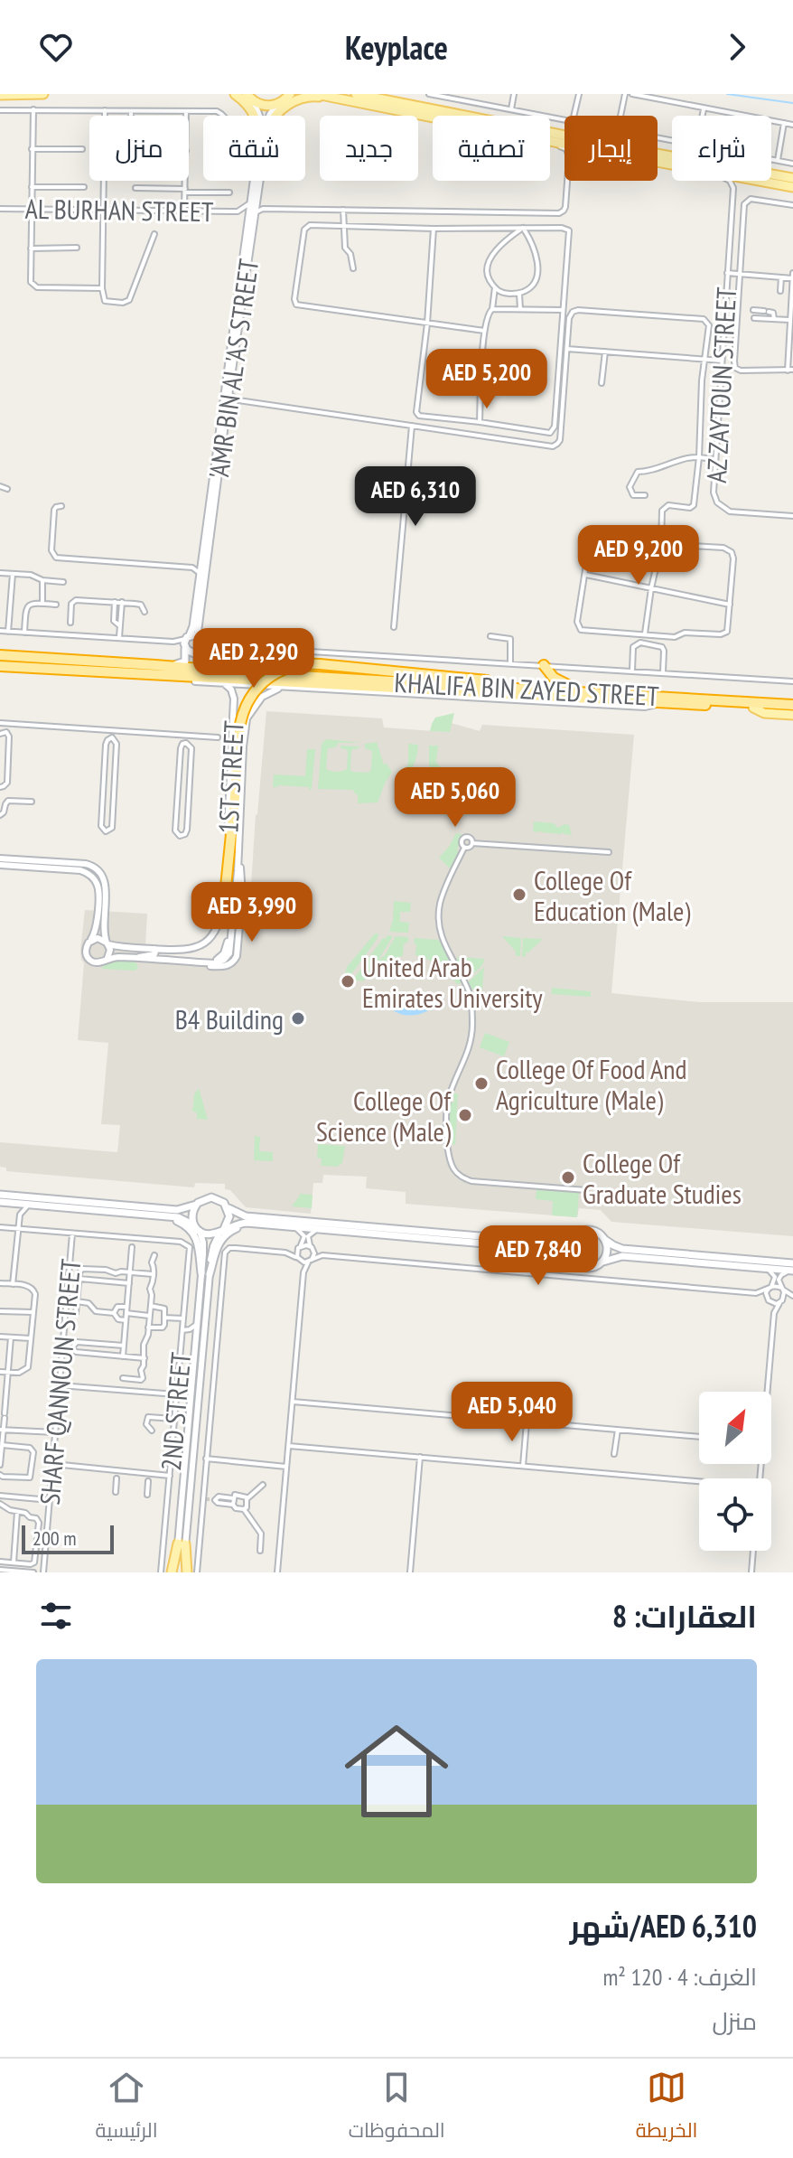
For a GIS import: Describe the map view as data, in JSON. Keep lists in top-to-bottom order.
{
  "streets": {
    "highway": ["KHALIFA BIN ZAYED STREET"],
    "main road": ["'AMR BIN AL 'AS STREET"],
    "street": [
      "AL BURHAN STREET",
      "AZ ZAYTOUN STREET",
      "1ST STREET",
      "SHARF QANNOUN STREET",
      "2ND STREET"
    ]
  },
  "crossings": [
    ["AL BURHAN STREET", "'AMR BIN AL 'AS STREET"]
  ],
  "places": [
    "College Of Education (Male)",
    "United Arab Emirates University",
    "B4 Building",
    "College Of Food And Agriculture (Male)",
    "College Of Science (Male)",
    "College Of Graduate Studies"
  ],
  "scale_bar": "200 m",
  "north": "top right",
  "page": {
    "header": "Keyplace",
    "chip": [
      "شراء",
      "إيجار",
      "تصفية",
      "جديد",
      "شقة",
      "منزل"
    ],
    "price": [
      "AED 5,200",
      "AED 6,310",
      "AED 9,200",
      "AED 2,290",
      "AED 5,060",
      "AED 3,990",
      "AED 7,840",
      "AED 5,040"
    ],
    "scale": "200 m",
    "heading": "العقارات: 8",
    "list": [
      {
        "name": "AED 6,310/شهر",
        "note": "الغرف: 4 · 120 m² · منزل"
      }
    ],
    "tabs": ["الخريطة", "المحفوظات", "الرئيسية"]
  }
}
